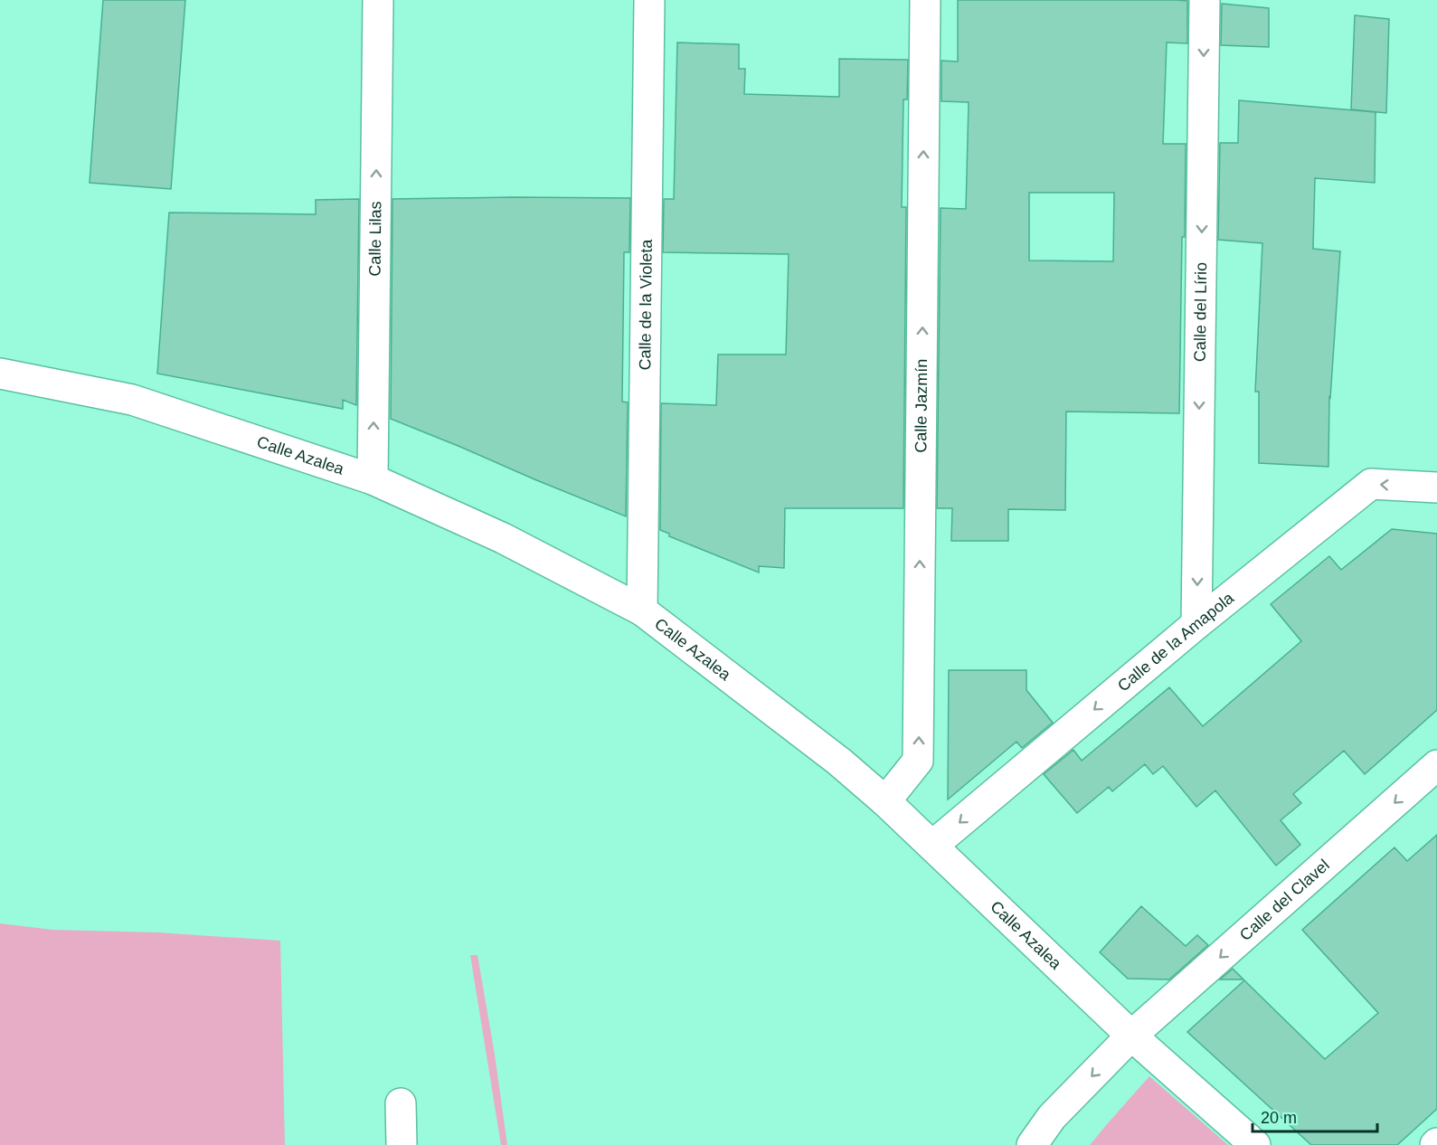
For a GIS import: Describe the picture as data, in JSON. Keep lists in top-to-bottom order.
{
  "streets": {
    "street": [
      "Calle Lilas",
      "Calle de la Violeta",
      "Calle del Lírio",
      "Calle Jazmín",
      "Calle Azalea",
      "Calle de la Amapola",
      "Calle del Clavel"
    ]
  },
  "crossings": [
    ["Calle Lilas", "Calle Azalea"],
    ["Calle de la Violeta", "Calle Azalea"],
    ["Calle del Lírio", "Calle de la Amapola"],
    ["Calle Jazmín", "Calle Azalea"],
    ["Calle Azalea", "Calle de la Amapola"],
    ["Calle Azalea", "Calle del Clavel"]
  ],
  "one_way": [
    "Calle Lilas",
    "Calle del Lírio",
    "Calle Jazmín",
    "Calle de la Amapola",
    "Calle del Clavel"
  ],
  "scale_bar": "20 m"
}
